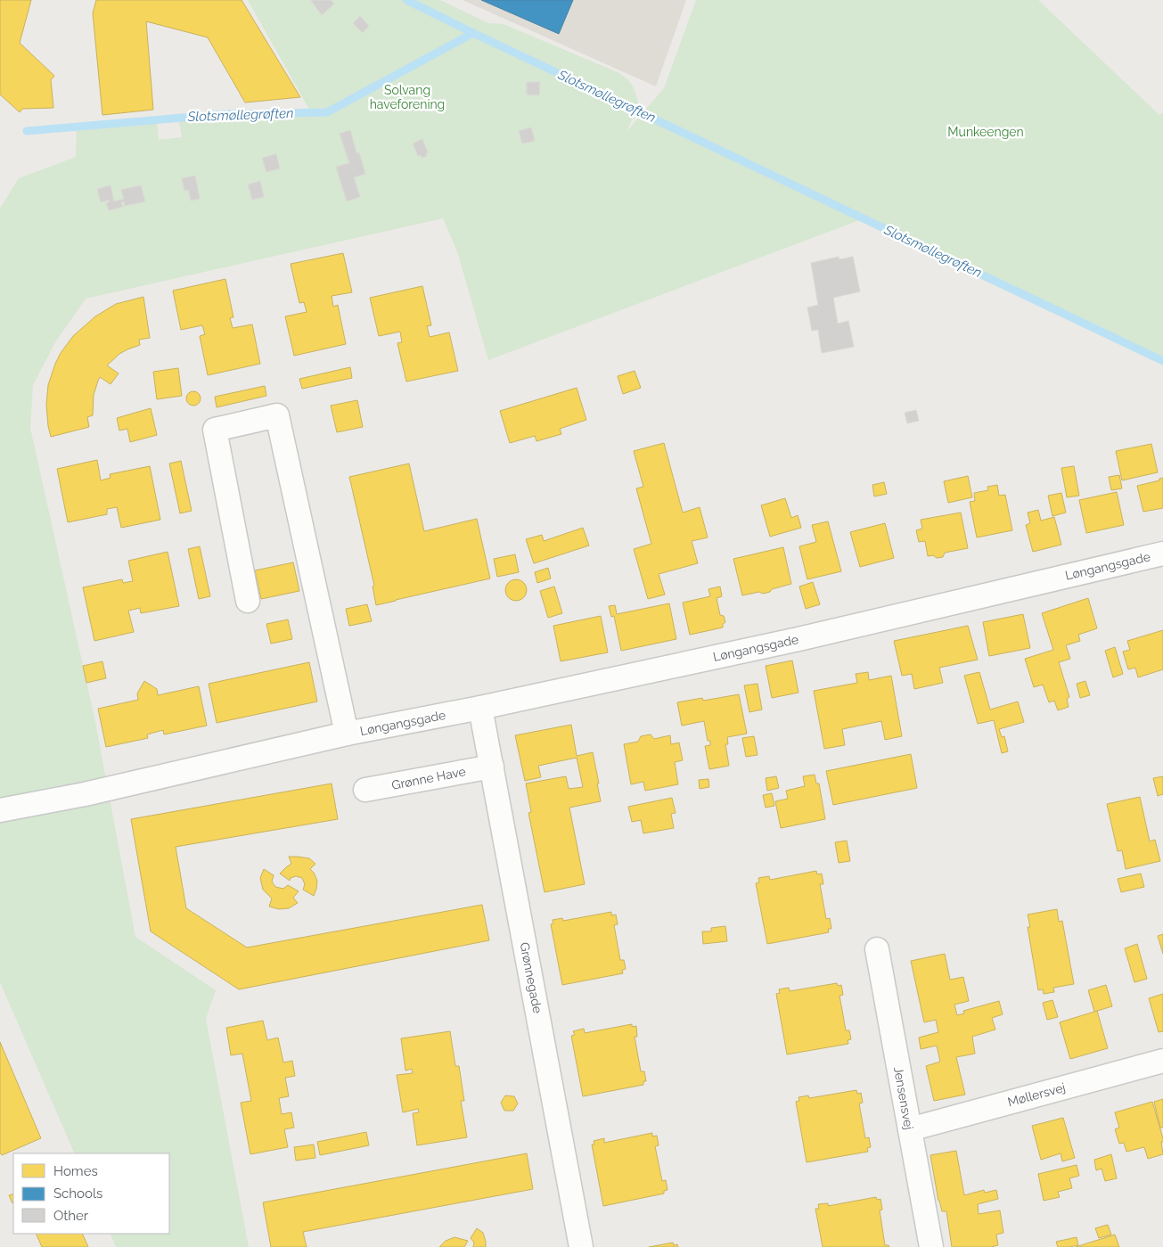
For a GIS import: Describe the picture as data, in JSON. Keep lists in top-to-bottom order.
{
  "streets": {
    "street": [
      "Løngangsgade",
      "Grønne Have",
      "Grønnegade",
      "Møllersvej",
      "Jensensvej"
    ]
  },
  "crossings": [
    ["Løngangsgade", "Grønnegade"],
    ["Grønne Have", "Grønnegade"],
    ["Møllersvej", "Jensensvej"]
  ],
  "water": ["Slotsmøllegrøften"],
  "parks": ["Solvang haveforening", "Munkeengen"],
  "legend": ["Homes", "Schools", "Other"]
}
